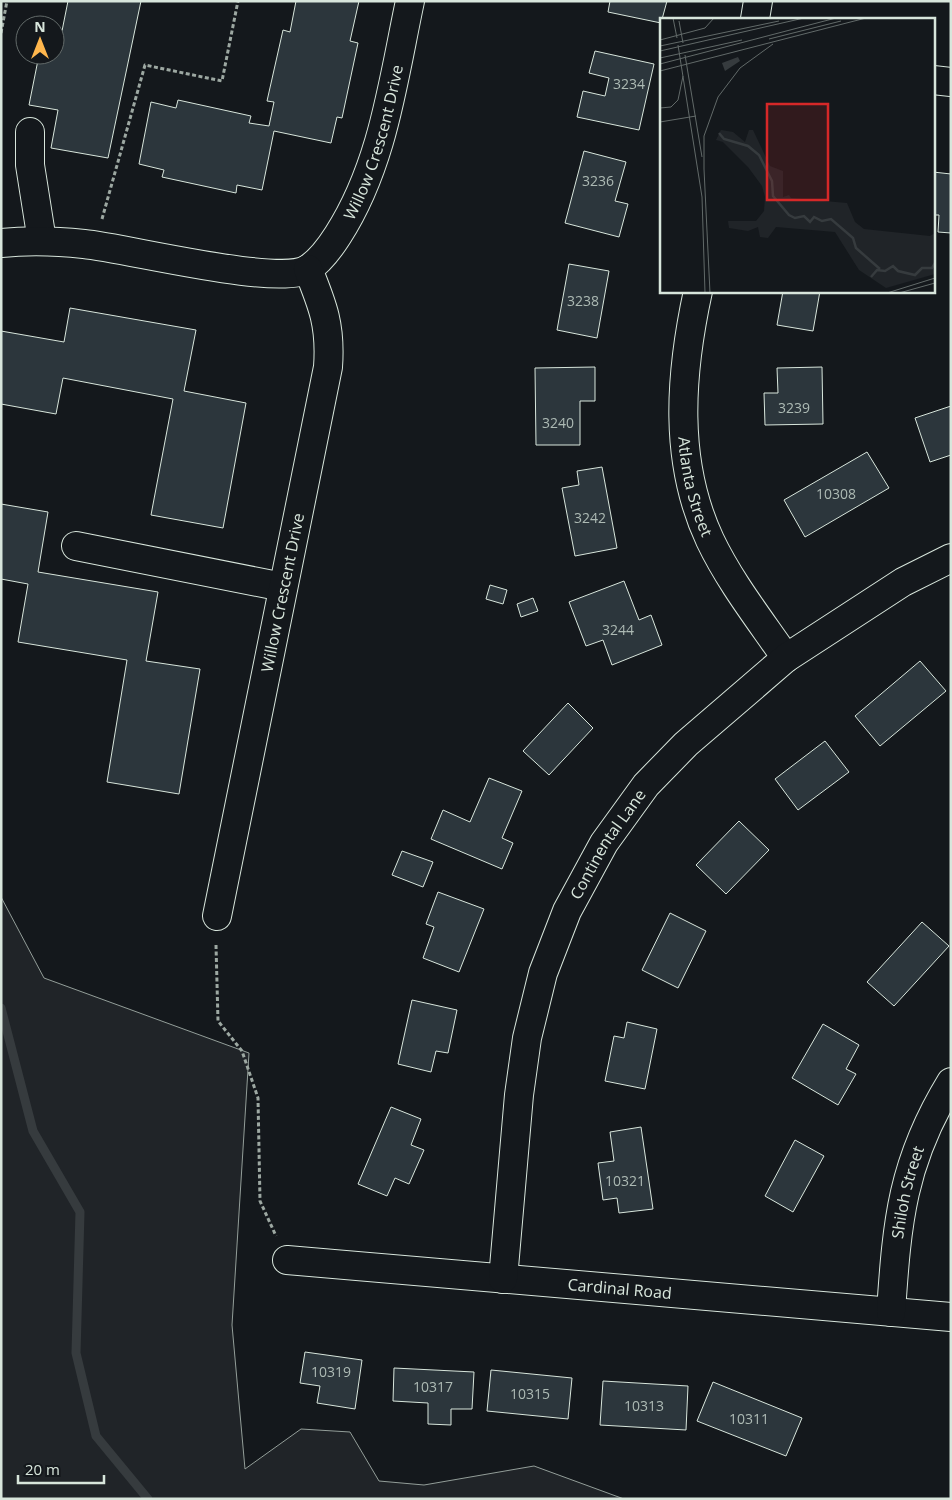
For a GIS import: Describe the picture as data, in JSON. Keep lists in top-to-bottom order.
{
  "streets": {
    "street": [
      "Willow Crescent Drive",
      "Atlanta Street",
      "Continental Lane",
      "Shiloh Street",
      "Cardinal Road"
    ]
  },
  "crossings": [
    ["Atlanta Street", "Continental Lane"],
    ["Continental Lane", "Cardinal Road"],
    ["Shiloh Street", "Cardinal Road"]
  ],
  "house_numbers": [
    "3234",
    "3236",
    "3238",
    "3239",
    "3240",
    "10308",
    "3242",
    "3244",
    "10321",
    "10319",
    "10317",
    "10315",
    "10313",
    "10311"
  ],
  "scale_bar": "20 m",
  "north": "top"
}
